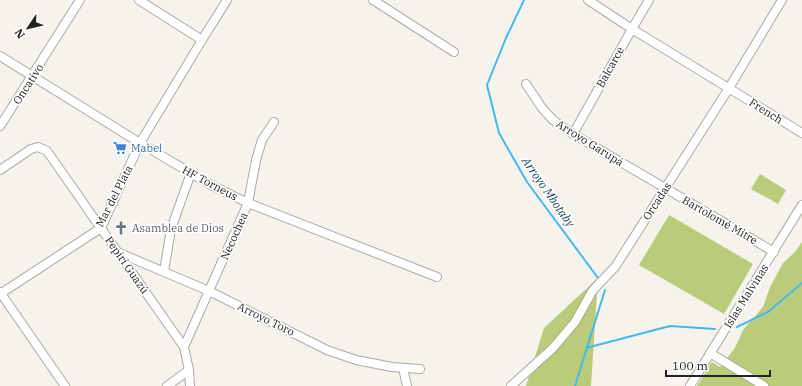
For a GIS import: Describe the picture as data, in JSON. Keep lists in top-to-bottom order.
{
  "streets": {
    "street": [
      "Balcarce",
      "Oncativo",
      "French",
      "Arroyo Garupá",
      "HF Torneus",
      "Mar del Plata",
      "Orcadas",
      "Bartolomé Mitre",
      "Necochea",
      "Pepirí Guazú",
      "Islas Malvinas",
      "Arroyo Toro"
    ]
  },
  "crossings": [
    ["Balcarce", "French"],
    ["Balcarce", "Arroyo Garupá"],
    ["Oncativo", "HF Torneus"],
    ["French", "Orcadas"],
    ["Arroyo Garupá", "Orcadas"],
    ["Arroyo Garupá", "Bartolomé Mitre"],
    ["HF Torneus", "Mar del Plata"],
    ["HF Torneus", "Necochea"],
    ["Mar del Plata", "Pepirí Guazú"],
    ["Orcadas", "Bartolomé Mitre"],
    ["Bartolomé Mitre", "Islas Malvinas"],
    ["Necochea", "Pepirí Guazú"],
    ["Necochea", "Arroyo Toro"],
    ["Pepirí Guazú", "Arroyo Toro"]
  ],
  "water": ["Arroyo Mbotaby"],
  "places": {
    "supermarket": ["Mabel"],
    "church": ["Asamblea de Dios"]
  },
  "scale_bar": "100 m",
  "north": "bottom left"
}
